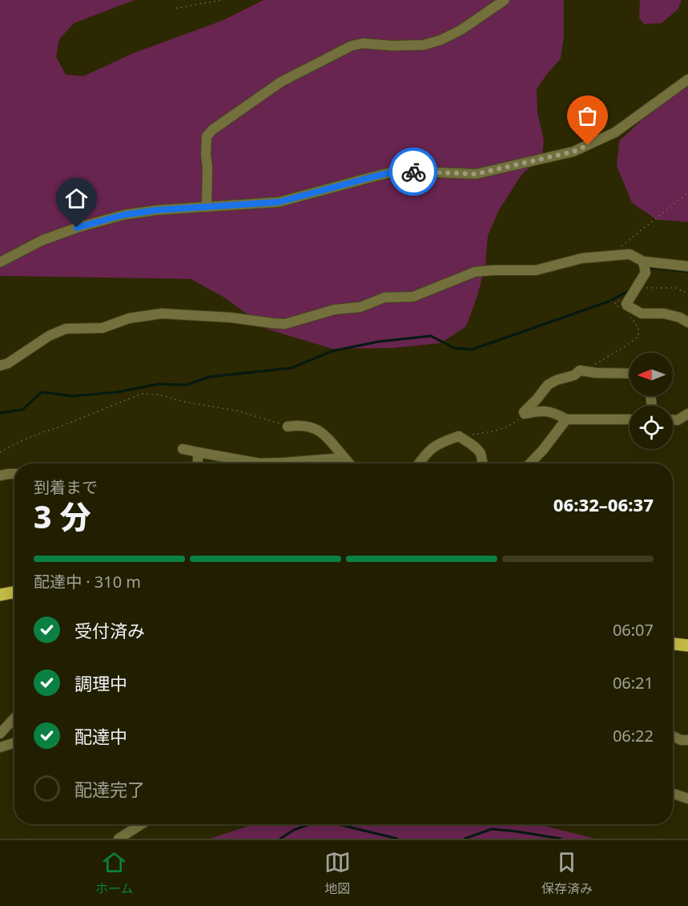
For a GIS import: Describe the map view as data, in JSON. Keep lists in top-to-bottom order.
{
  "north": "left",
  "page": {
    "heading": ["3 分", "到着まで", "06:32–06:37"],
    "bar": "配達中 · 310 m",
    "list": [
      ["受付済み", "06:07"],
      ["調理中", "06:21"],
      ["配達中", "06:22"],
      "配達完了"
    ],
    "tabs": ["ホーム", "地図", "保存済み"]
  }
}
